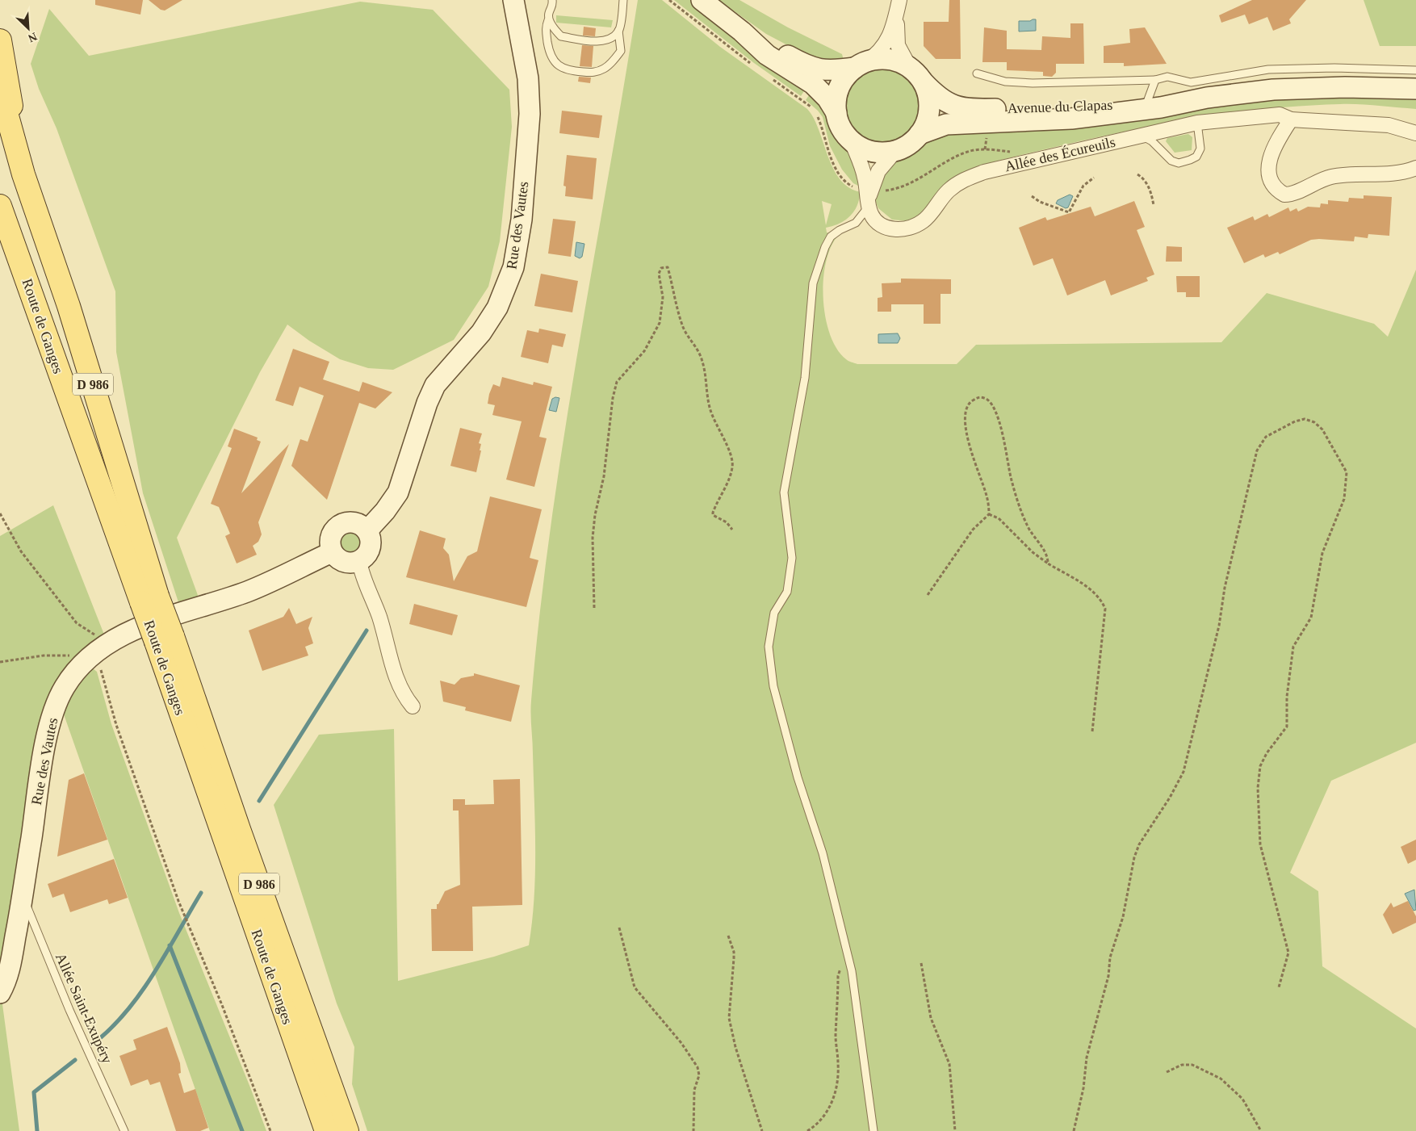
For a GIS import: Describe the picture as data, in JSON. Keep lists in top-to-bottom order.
{
  "streets": {
    "main road": [
      "Avenue du Clapas",
      "Rue des Vautes",
      "Route de Ganges",
      "D 986"
    ],
    "street": ["Allée des Écureuils"],
    "lane": ["Allée Saint-Exupéry"]
  },
  "crossings": [
    ["Avenue du Clapas", "Allée des Écureuils"],
    ["Rue des Vautes", "Allée Saint-Exupéry"],
    ["Route de Ganges", "D 986"]
  ],
  "north": "bottom right"
}
